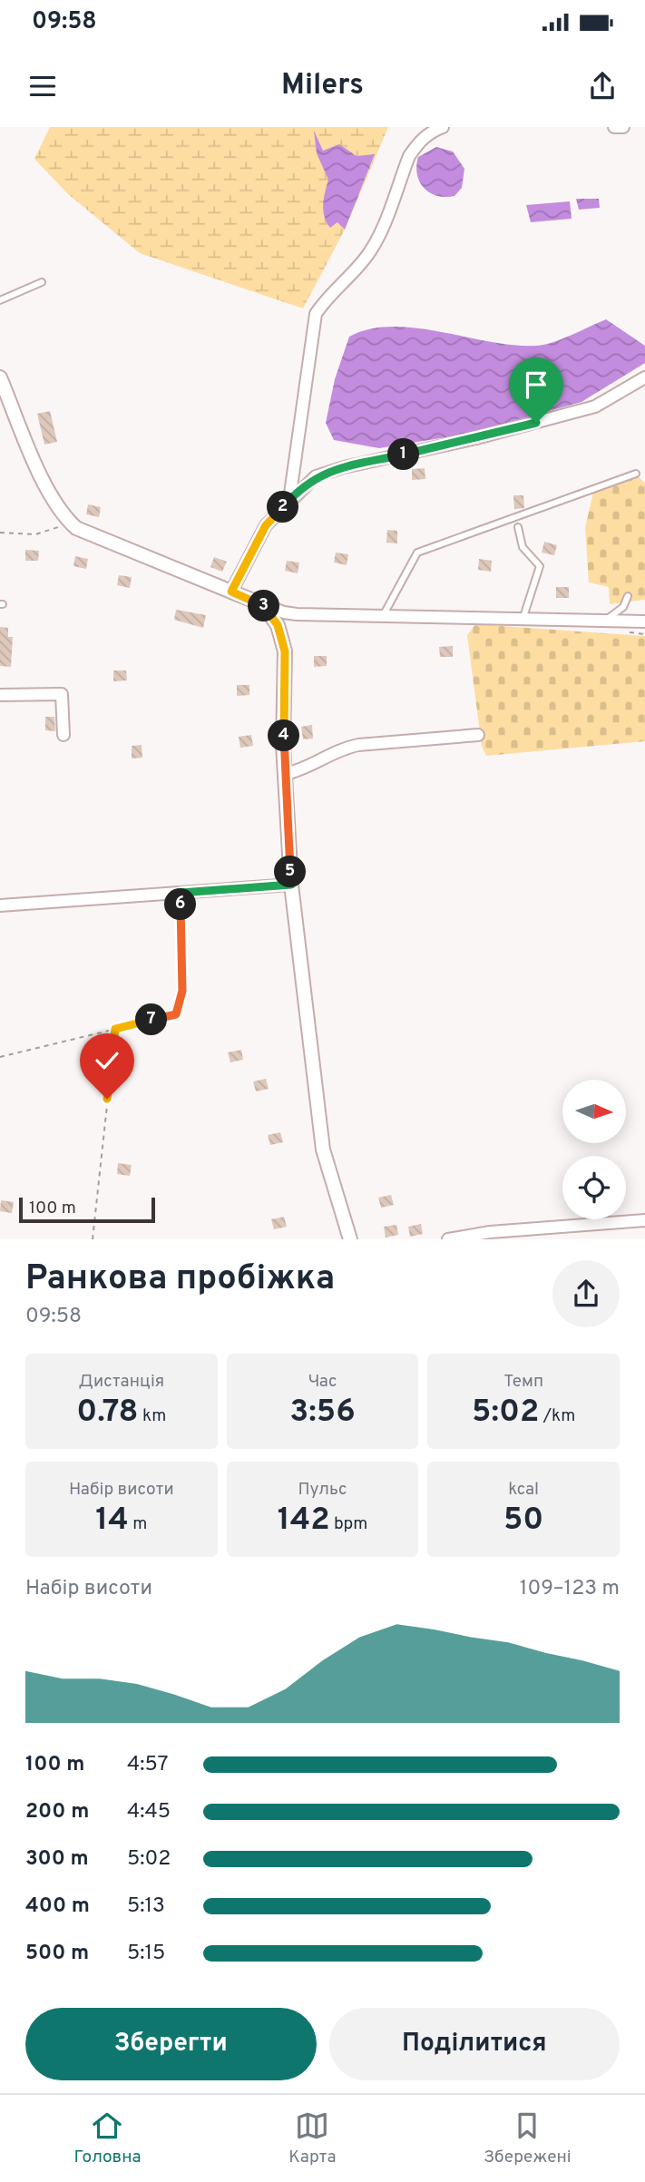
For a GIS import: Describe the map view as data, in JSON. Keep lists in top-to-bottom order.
{
  "scale_bar": "100 m",
  "north": "right",
  "page": {
    "status": "09:58",
    "header": "Milers",
    "pins": [
      "1",
      "2",
      "3",
      "4",
      "5",
      "6",
      "7"
    ],
    "scale": "100 m",
    "heading": ["Ранкова пробіжка", "09:58"],
    "stats": [
      ["Дистанція", "0.78 km"],
      ["Час", "3:56"],
      ["Темп", "5:02 /km"],
      ["Набір висоти", "14 m"],
      ["Пульс", "142 bpm"],
      ["kcal", "50"]
    ],
    "chart": ["Набір висоти", "109–123 m"],
    "list": [
      {
        "name": "100 m",
        "note": "4:57"
      },
      {
        "name": "200 m",
        "note": "4:45"
      },
      {
        "name": "300 m",
        "note": "5:02"
      },
      {
        "name": "400 m",
        "note": "5:13"
      },
      {
        "name": "500 m",
        "note": "5:15"
      }
    ],
    "buttons": ["Зберегти", "Поділитися"],
    "tabs": ["Головна", "Карта", "Збережені"]
  }
}
